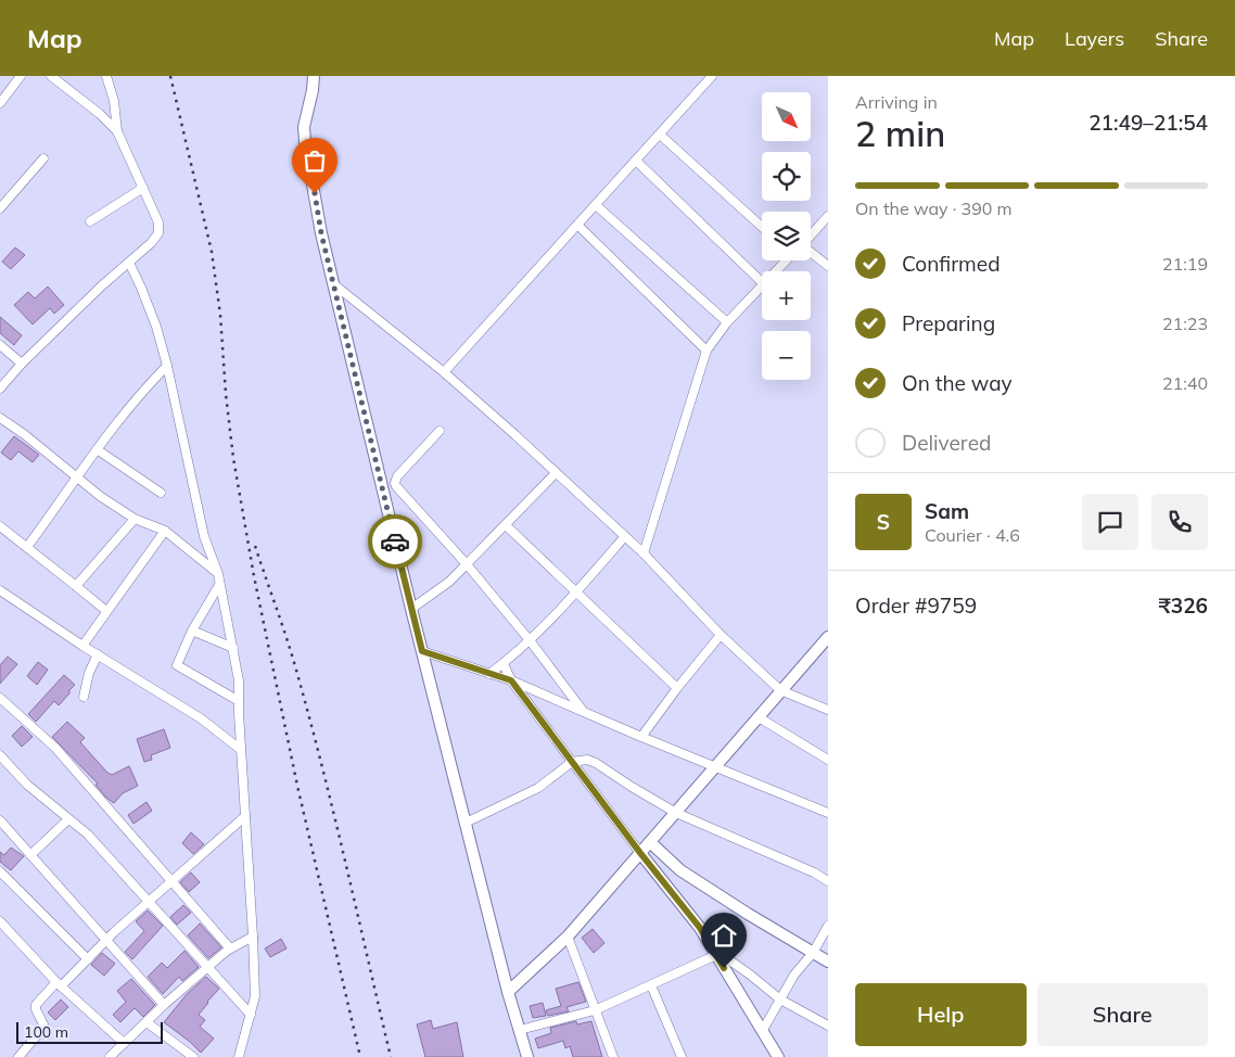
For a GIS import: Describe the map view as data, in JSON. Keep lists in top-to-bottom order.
{
  "scale_bar": "100 m",
  "north": "bottom right",
  "page": {
    "header": "Map",
    "nav": ["Map", "Layers", "Share"],
    "heading": ["2 min", "Arriving in", "21:49–21:54"],
    "panel": [
      "Sam",
      "Courier · 4.6",
      "Order #9759",
      "₹326"
    ],
    "map_buttons": ["+", "−"],
    "bar": "On the way · 390 m",
    "list": [
      ["Confirmed", "21:19"],
      ["Preparing", "21:23"],
      ["On the way", "21:40"],
      "Delivered"
    ],
    "round": "S",
    "buttons": ["Help", "Share"],
    "scale": "100 m"
  }
}
